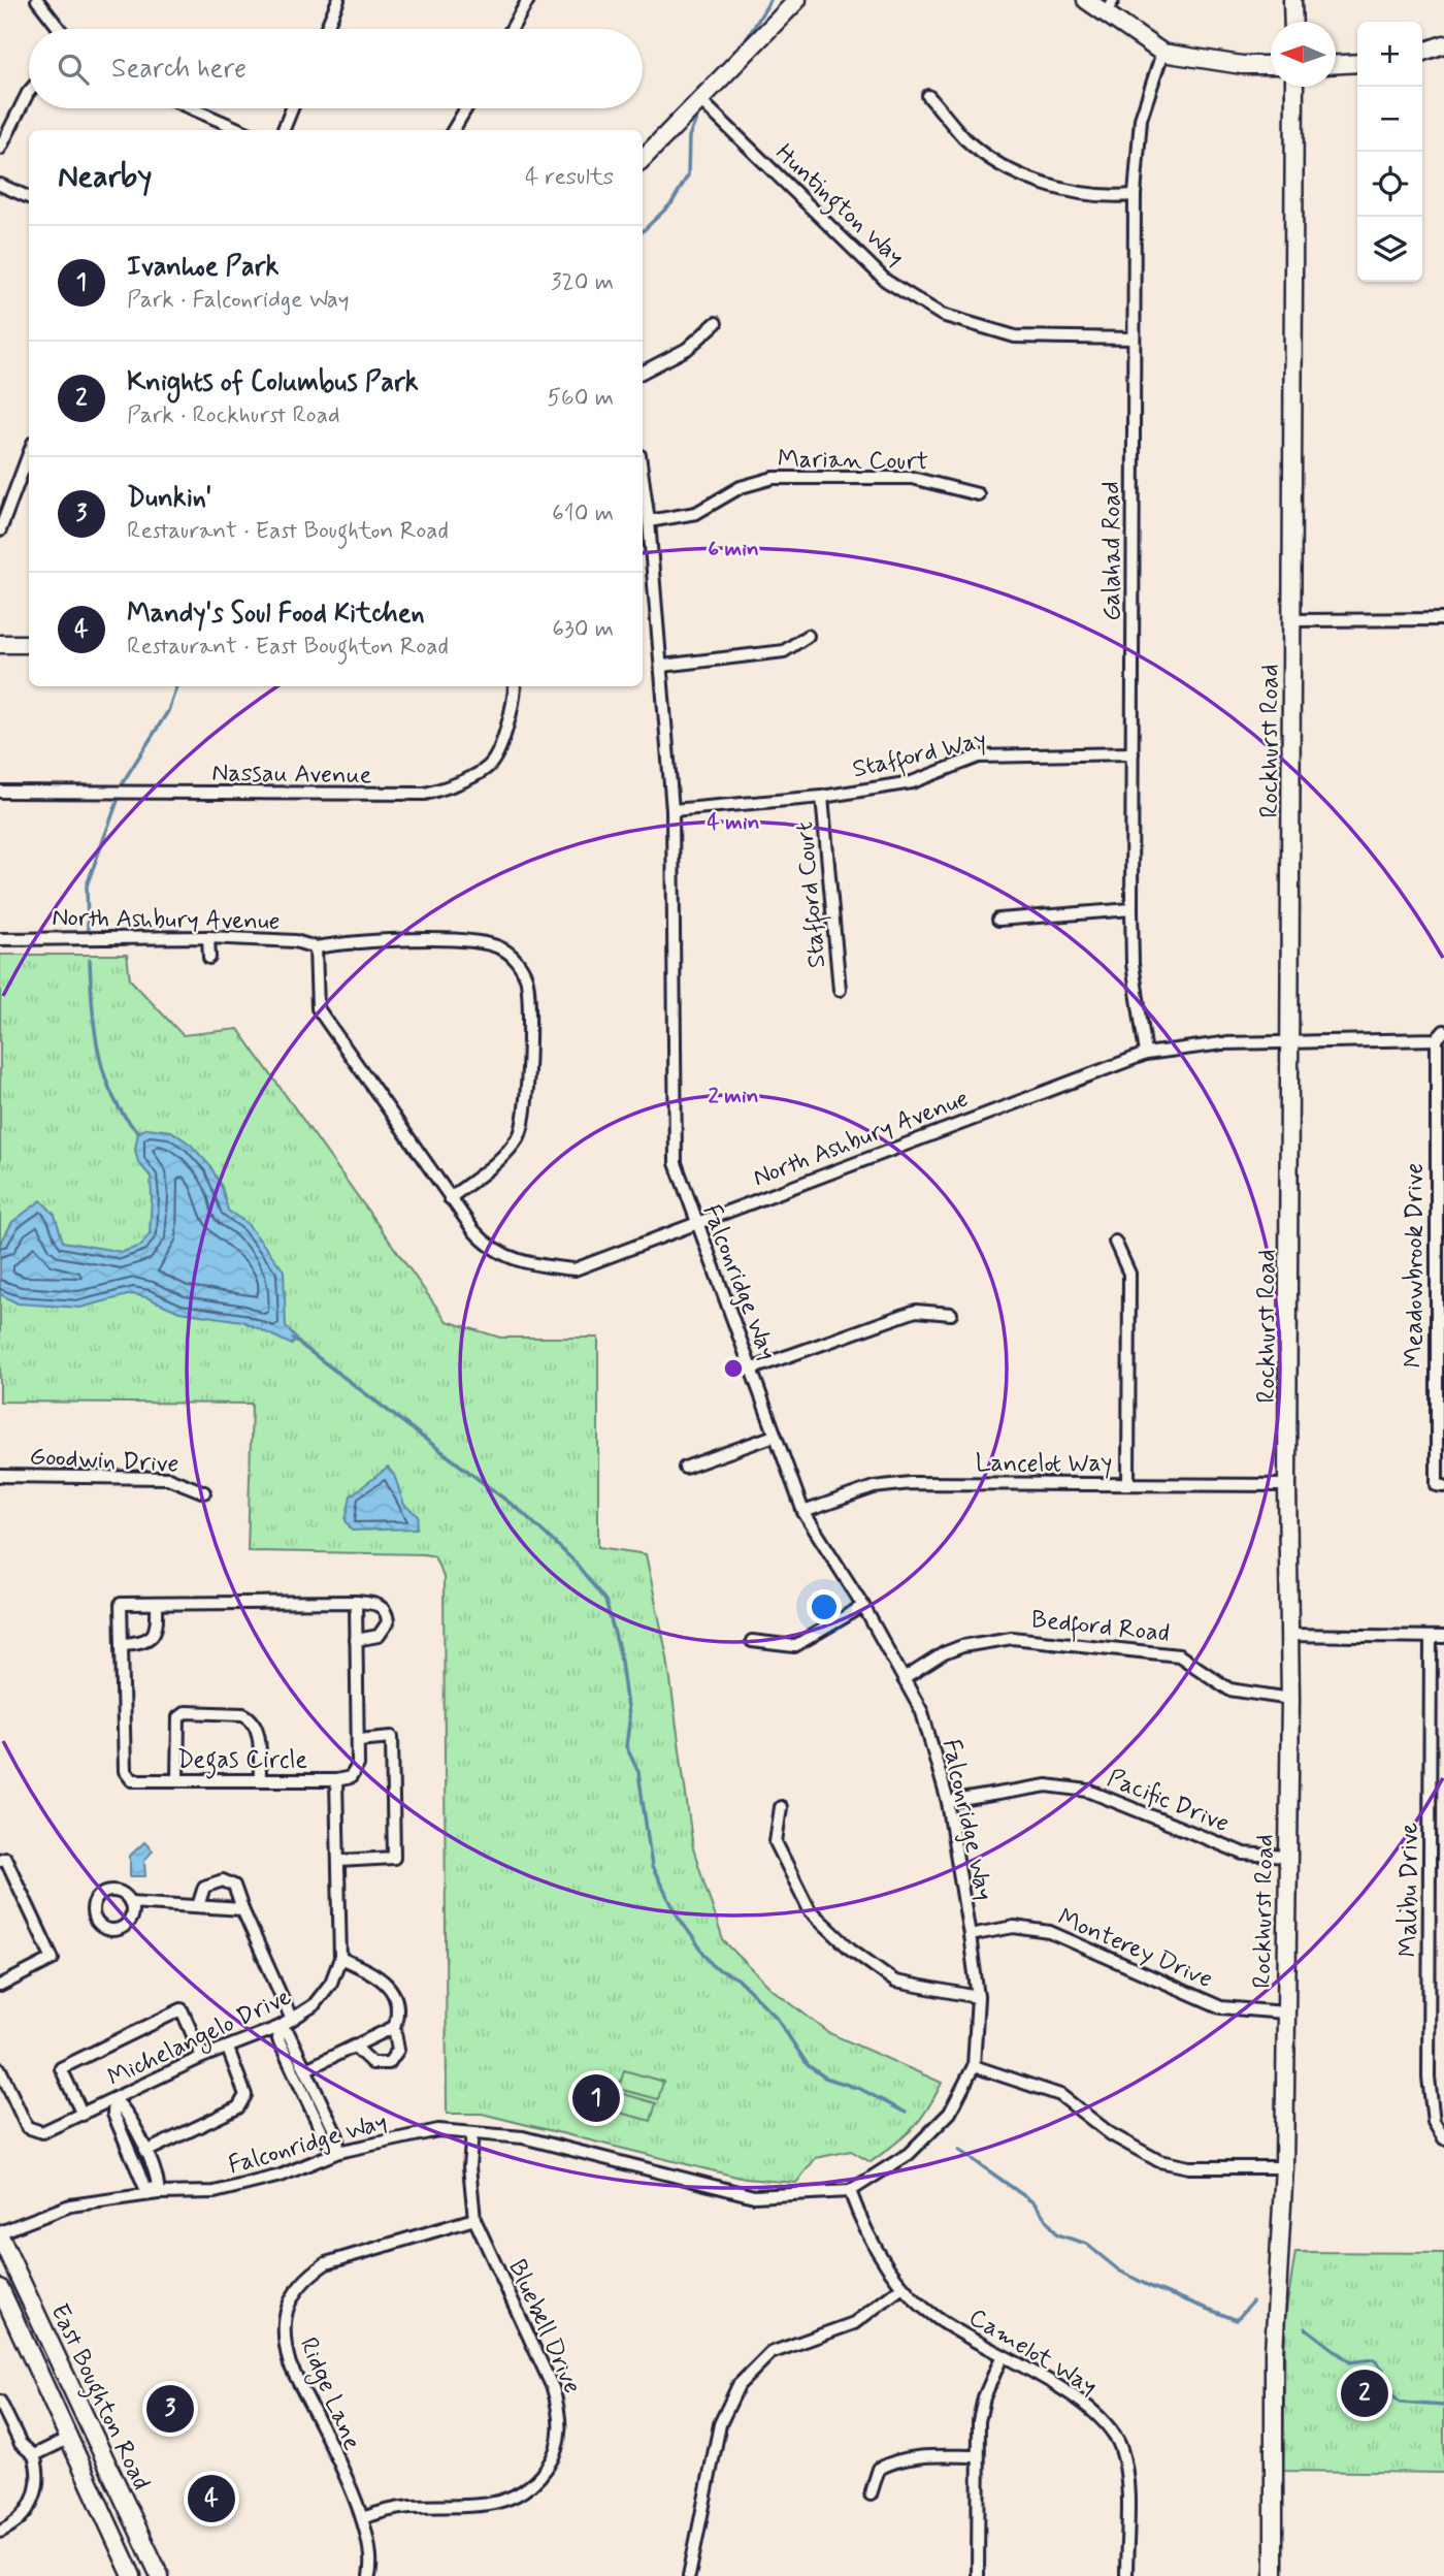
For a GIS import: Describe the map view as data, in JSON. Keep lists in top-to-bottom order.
{
  "streets": {
    "street": [
      "Huntington Way",
      "Marian Court",
      "Galahad Road",
      "Rockhurst Road",
      "Stafford Way",
      "Nassau Avenue",
      "Stafford Court",
      "North Ashbury Avenue",
      "Meadowbrook Drive",
      "Falconridge Way",
      "Goodwin Drive",
      "Lancelot Way",
      "Bedford Road",
      "Degas Circle",
      "Pacific Drive",
      "Malibu Drive",
      "Monterey Drive",
      "Michelangelo Drive",
      "Bluebell Drive",
      "Camelot Way",
      "Ridge Lane",
      "East Boughton Road"
    ]
  },
  "crossings": [
    ["Huntington Way", "Galahad Road"],
    ["Marian Court", "Falconridge Way"],
    ["Galahad Road", "Stafford Way"],
    ["Galahad Road", "North Ashbury Avenue"],
    ["Rockhurst Road", "North Ashbury Avenue"],
    ["Rockhurst Road", "Lancelot Way"],
    ["Rockhurst Road", "Bedford Road"],
    ["Rockhurst Road", "Pacific Drive"],
    ["Rockhurst Road", "Monterey Drive"],
    ["Stafford Way", "Stafford Court"],
    ["Stafford Way", "Falconridge Way"],
    ["North Ashbury Avenue", "Meadowbrook Drive"],
    ["North Ashbury Avenue", "Falconridge Way"],
    ["Falconridge Way", "Lancelot Way"],
    ["Falconridge Way", "Bedford Road"],
    ["Falconridge Way", "Pacific Drive"],
    ["Falconridge Way", "Monterey Drive"],
    ["Falconridge Way", "Bluebell Drive"],
    ["Falconridge Way", "Camelot Way"],
    ["Falconridge Way", "East Boughton Road"],
    ["Degas Circle", "Michelangelo Drive"],
    ["Bluebell Drive", "Ridge Lane"]
  ],
  "north": "left",
  "page": {
    "map_buttons": ["+", "−"],
    "search": "Search here",
    "heading": ["Nearby", "4 results"],
    "list": [
      {
        "mark": "1",
        "name": "Ivanhoe Park",
        "note": "Park · Falconridge Way",
        "value": "320 m"
      },
      {
        "mark": "2",
        "name": "Knights of Columbus Park",
        "note": "Park · Rockhurst Road",
        "value": "560 m"
      },
      {
        "mark": "3",
        "name": "Dunkin'",
        "note": "Restaurant · East Boughton Road",
        "value": "610 m"
      },
      {
        "mark": "4",
        "name": "Mandy's Soul Food Kitchen",
        "note": "Restaurant · East Boughton Road",
        "value": "630 m"
      }
    ],
    "pins": [
      "1",
      "2",
      "3",
      "4"
    ]
  },
  "rings": ["6 min", "4 min", "2 min"]
}
